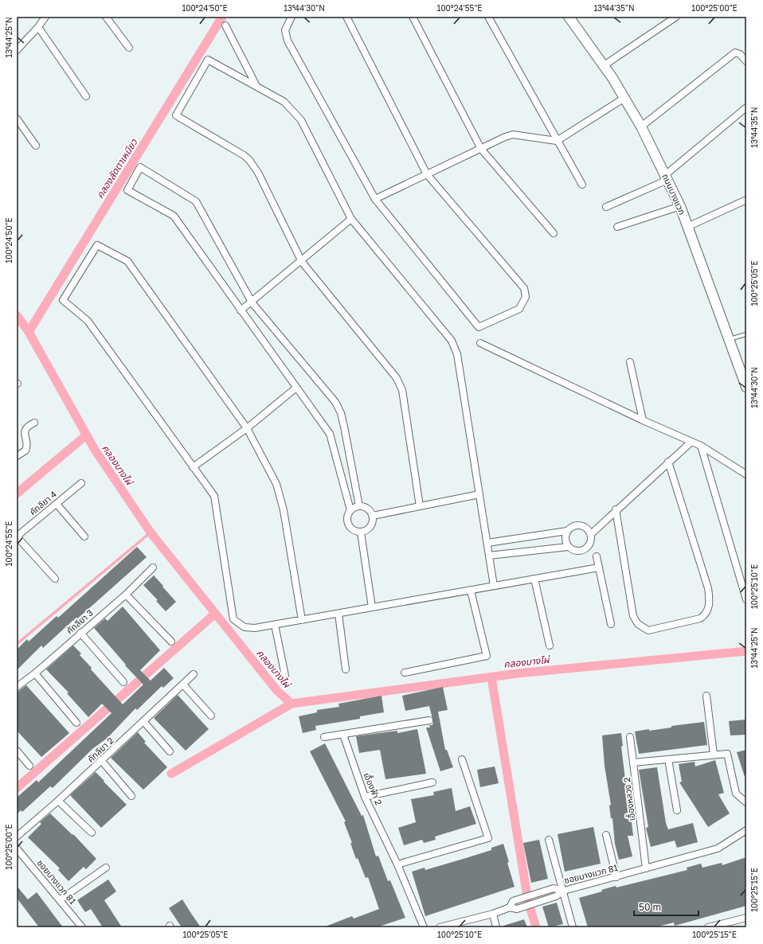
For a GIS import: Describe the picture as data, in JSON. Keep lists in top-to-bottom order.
{
  "streets": {
    "main road": ["ถนนบางแวก"],
    "street": [
      "คัทลียา 4",
      "คัทลียา 3",
      "คัทลียา 2",
      "เอื้องฟ้า 2",
      "เอื้องหลวง 2",
      "ซอยบางแวก 81"
    ]
  },
  "crossings": [
    ["เอื้องหลวง 2", "ซอยบางแวก 81"]
  ],
  "water": ["คลองลัดตาเหนียว", "คลองบางไผ่"],
  "scale_bar": "50 m",
  "coordinates": [
    "100°24'50\"E",
    "13°44'30\"N",
    "100°24'55\"E",
    "13°44'35\"N",
    "100°25'00\"E",
    "13°44'25\"N",
    "100°25'05\"E",
    "100°25'10\"E",
    "100°25'15\"E"
  ]
}
